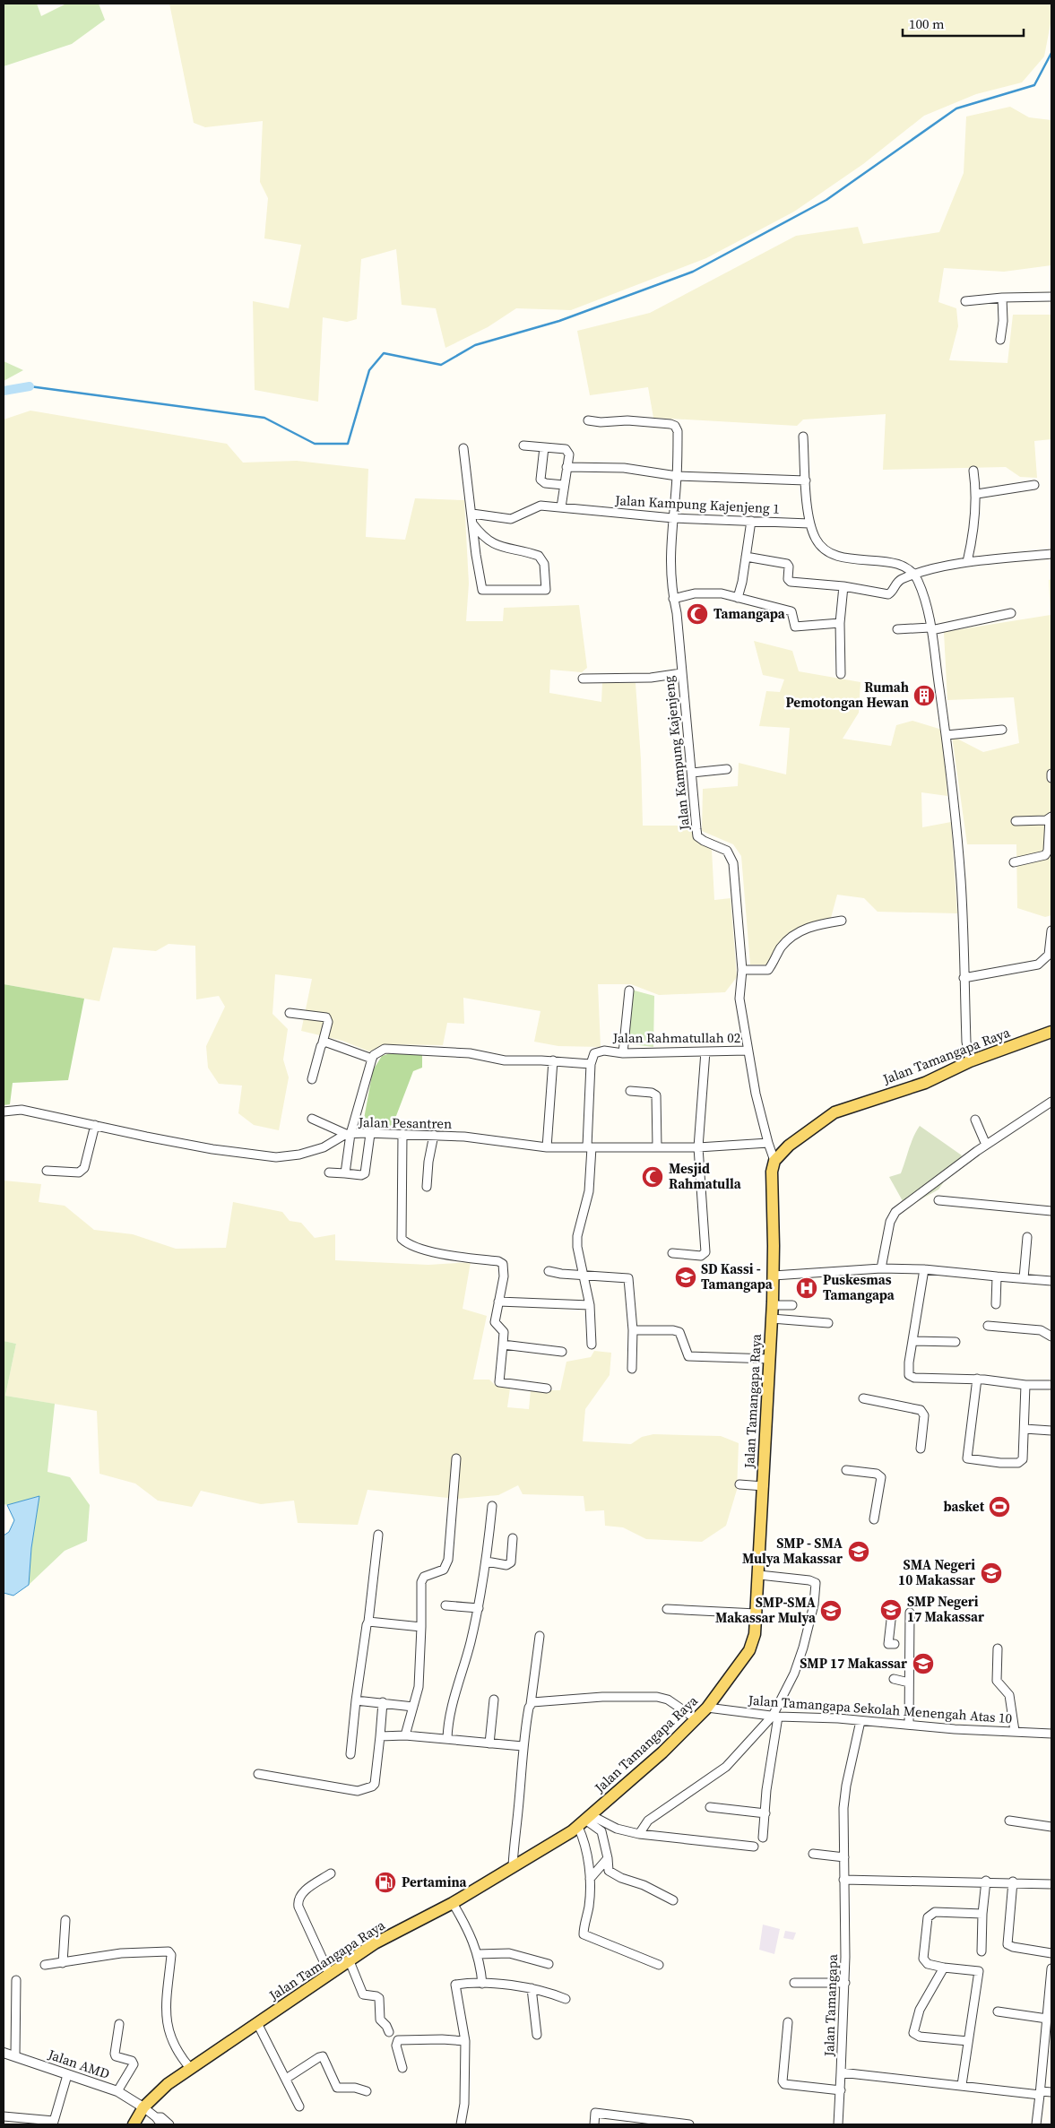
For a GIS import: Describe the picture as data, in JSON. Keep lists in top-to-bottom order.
{
  "streets": {
    "main road": ["Jalan Tamangapa Raya"],
    "street": [
      "Jalan Kampung Kajenjeng 1",
      "Jalan Kampung Kajenjeng",
      "Jalan Rahmatullah 02",
      "Jalan Pesantren",
      "Jalan Tamangapa Sekolah Menengah Atas 10",
      "Jalan Tamangapa",
      "Jalan AMD"
    ]
  },
  "crossings": [
    ["Jalan Kampung Kajenjeng 1", "Jalan Kampung Kajenjeng"],
    ["Jalan Kampung Kajenjeng", "Jalan Rahmatullah 02"],
    ["Jalan Kampung Kajenjeng", "Jalan Pesantren"],
    ["Jalan Tamangapa Raya", "Jalan Tamangapa Sekolah Menengah Atas 10"],
    ["Jalan Tamangapa Raya", "Jalan AMD"],
    ["Jalan Tamangapa Sekolah Menengah Atas 10", "Jalan Tamangapa"]
  ],
  "places": {
    "mosque": ["Tamangapa", "Mesjid Rahmatulla"],
    "building": ["Rumah Pemotongan Hewan"],
    "school or university": [
      "SD Kassi - Tamangapa",
      "SMP - SMA Mulya Makassar",
      "SMA Negeri 10 Makassar",
      "SMP Negeri 17 Makassar",
      "SMP-SMA Makassar Mulya",
      "SMP 17 Makassar"
    ],
    "hospital": ["Puskesmas Tamangapa"],
    "sports": ["basket"],
    "fuel station": ["Pertamina"]
  },
  "scale_bar": "100 m"
}
